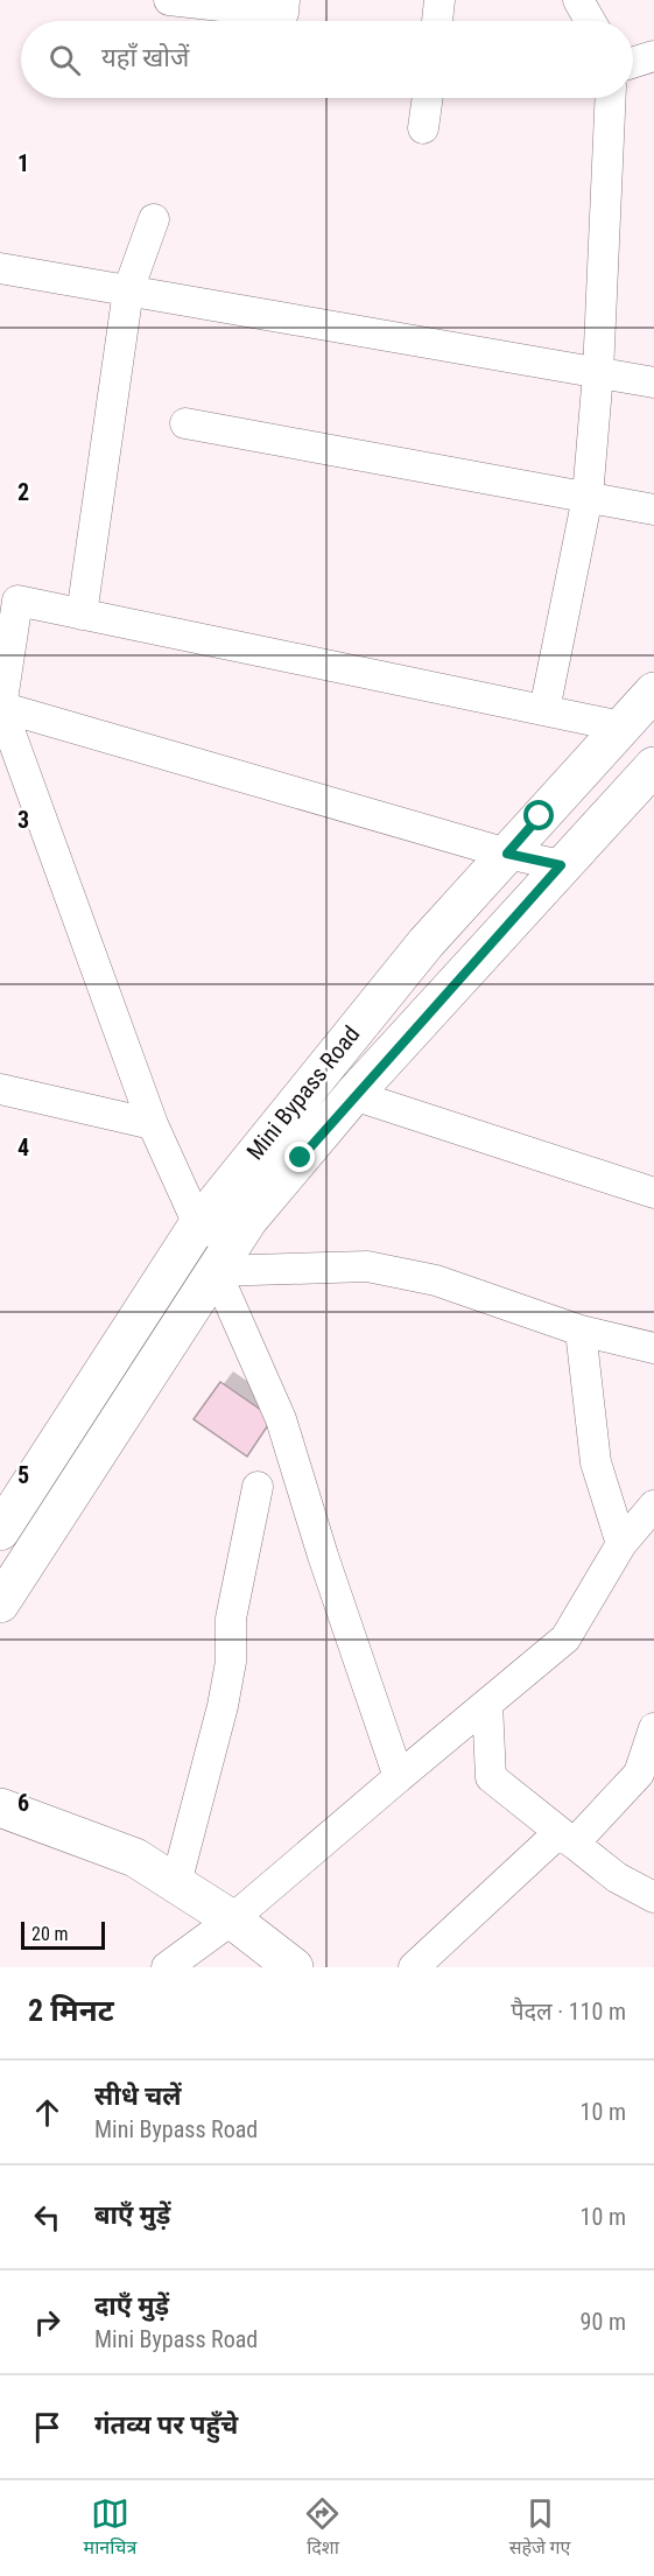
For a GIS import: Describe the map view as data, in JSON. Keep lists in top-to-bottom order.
{
  "streets": {
    "main road": ["Mini Bypass Road"]
  },
  "scale_bar": "20 m",
  "page": {
    "search": "यहाँ खोजें",
    "scale": "20 m",
    "heading": ["2 मिनट", "पैदल · 110 m"],
    "list": [
      ["सीधे चलें", "Mini Bypass Road", "10 m"],
      ["बाएँ मुड़ें", "10 m"],
      ["दाएँ मुड़ें", "Mini Bypass Road", "90 m"],
      "गंतव्य पर पहुँचे"
    ],
    "nav": ["मानचित्र", "दिशा", "सहेजे गए"]
  },
  "grid": {
    "rows": [
      "1",
      "2",
      "3",
      "4",
      "5",
      "6"
    ]
  }
}
